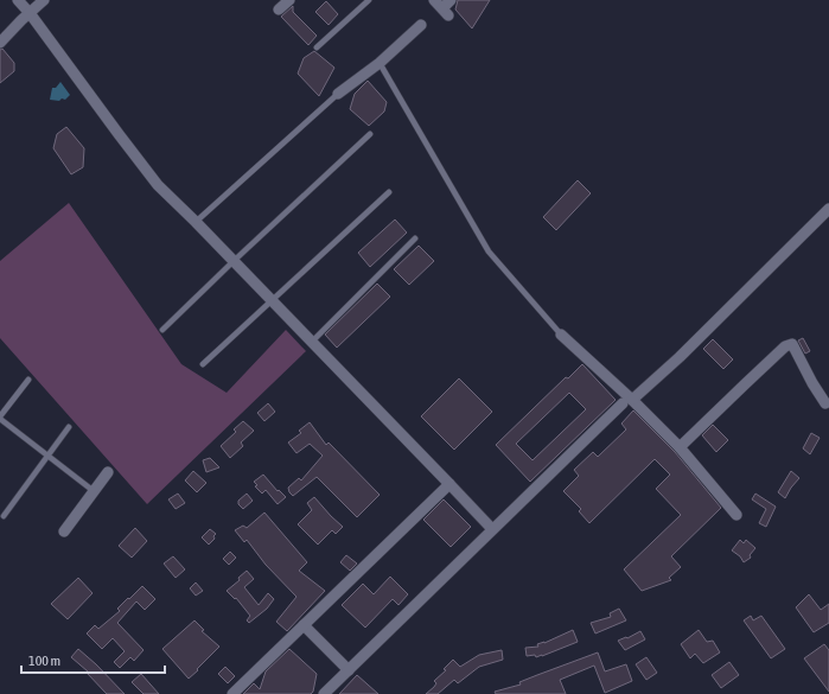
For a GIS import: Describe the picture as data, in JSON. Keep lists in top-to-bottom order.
{
  "scale_bar": "100 m"
}
